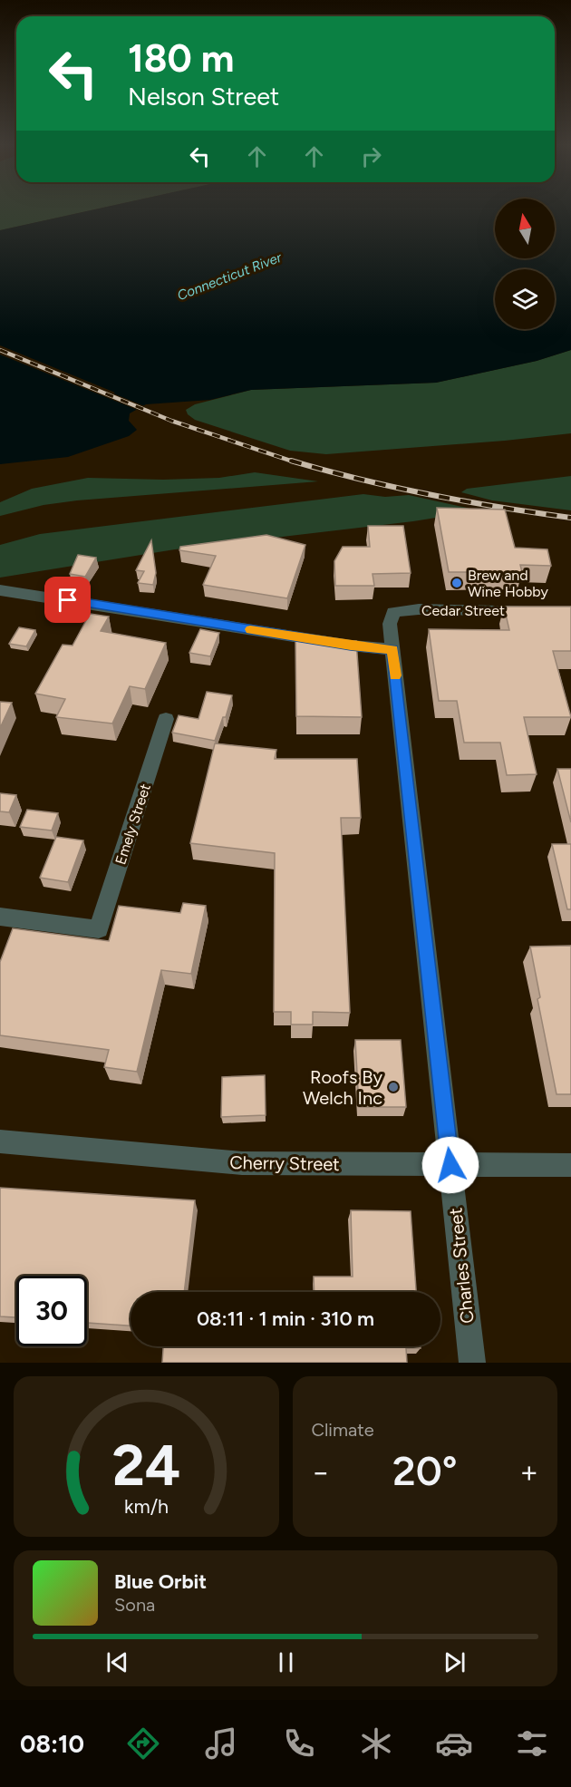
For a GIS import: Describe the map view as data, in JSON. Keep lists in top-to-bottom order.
{
  "streets": {
    "street": [
      "Cedar Street",
      "Emely Street",
      "Cherry Street",
      "Charles Street"
    ]
  },
  "crossings": [
    ["Cedar Street", "Charles Street"],
    ["Cherry Street", "Charles Street"]
  ],
  "water": ["Connecticut River"],
  "places": ["Brew and Wine Hobby", "Roofs By Welch Inc"],
  "north": "top",
  "page": {
    "turn": ["180 m", "Nelson Street"],
    "limit": "30",
    "trip": "08:11 · 1 min · 310 m",
    "tile": "Climate",
    "heat": ["−", "20°", "+"],
    "song": ["Blue Orbit", "Sona"],
    "tabs": "08:10",
    "gauge": ["24", "km/h"]
  }
}
